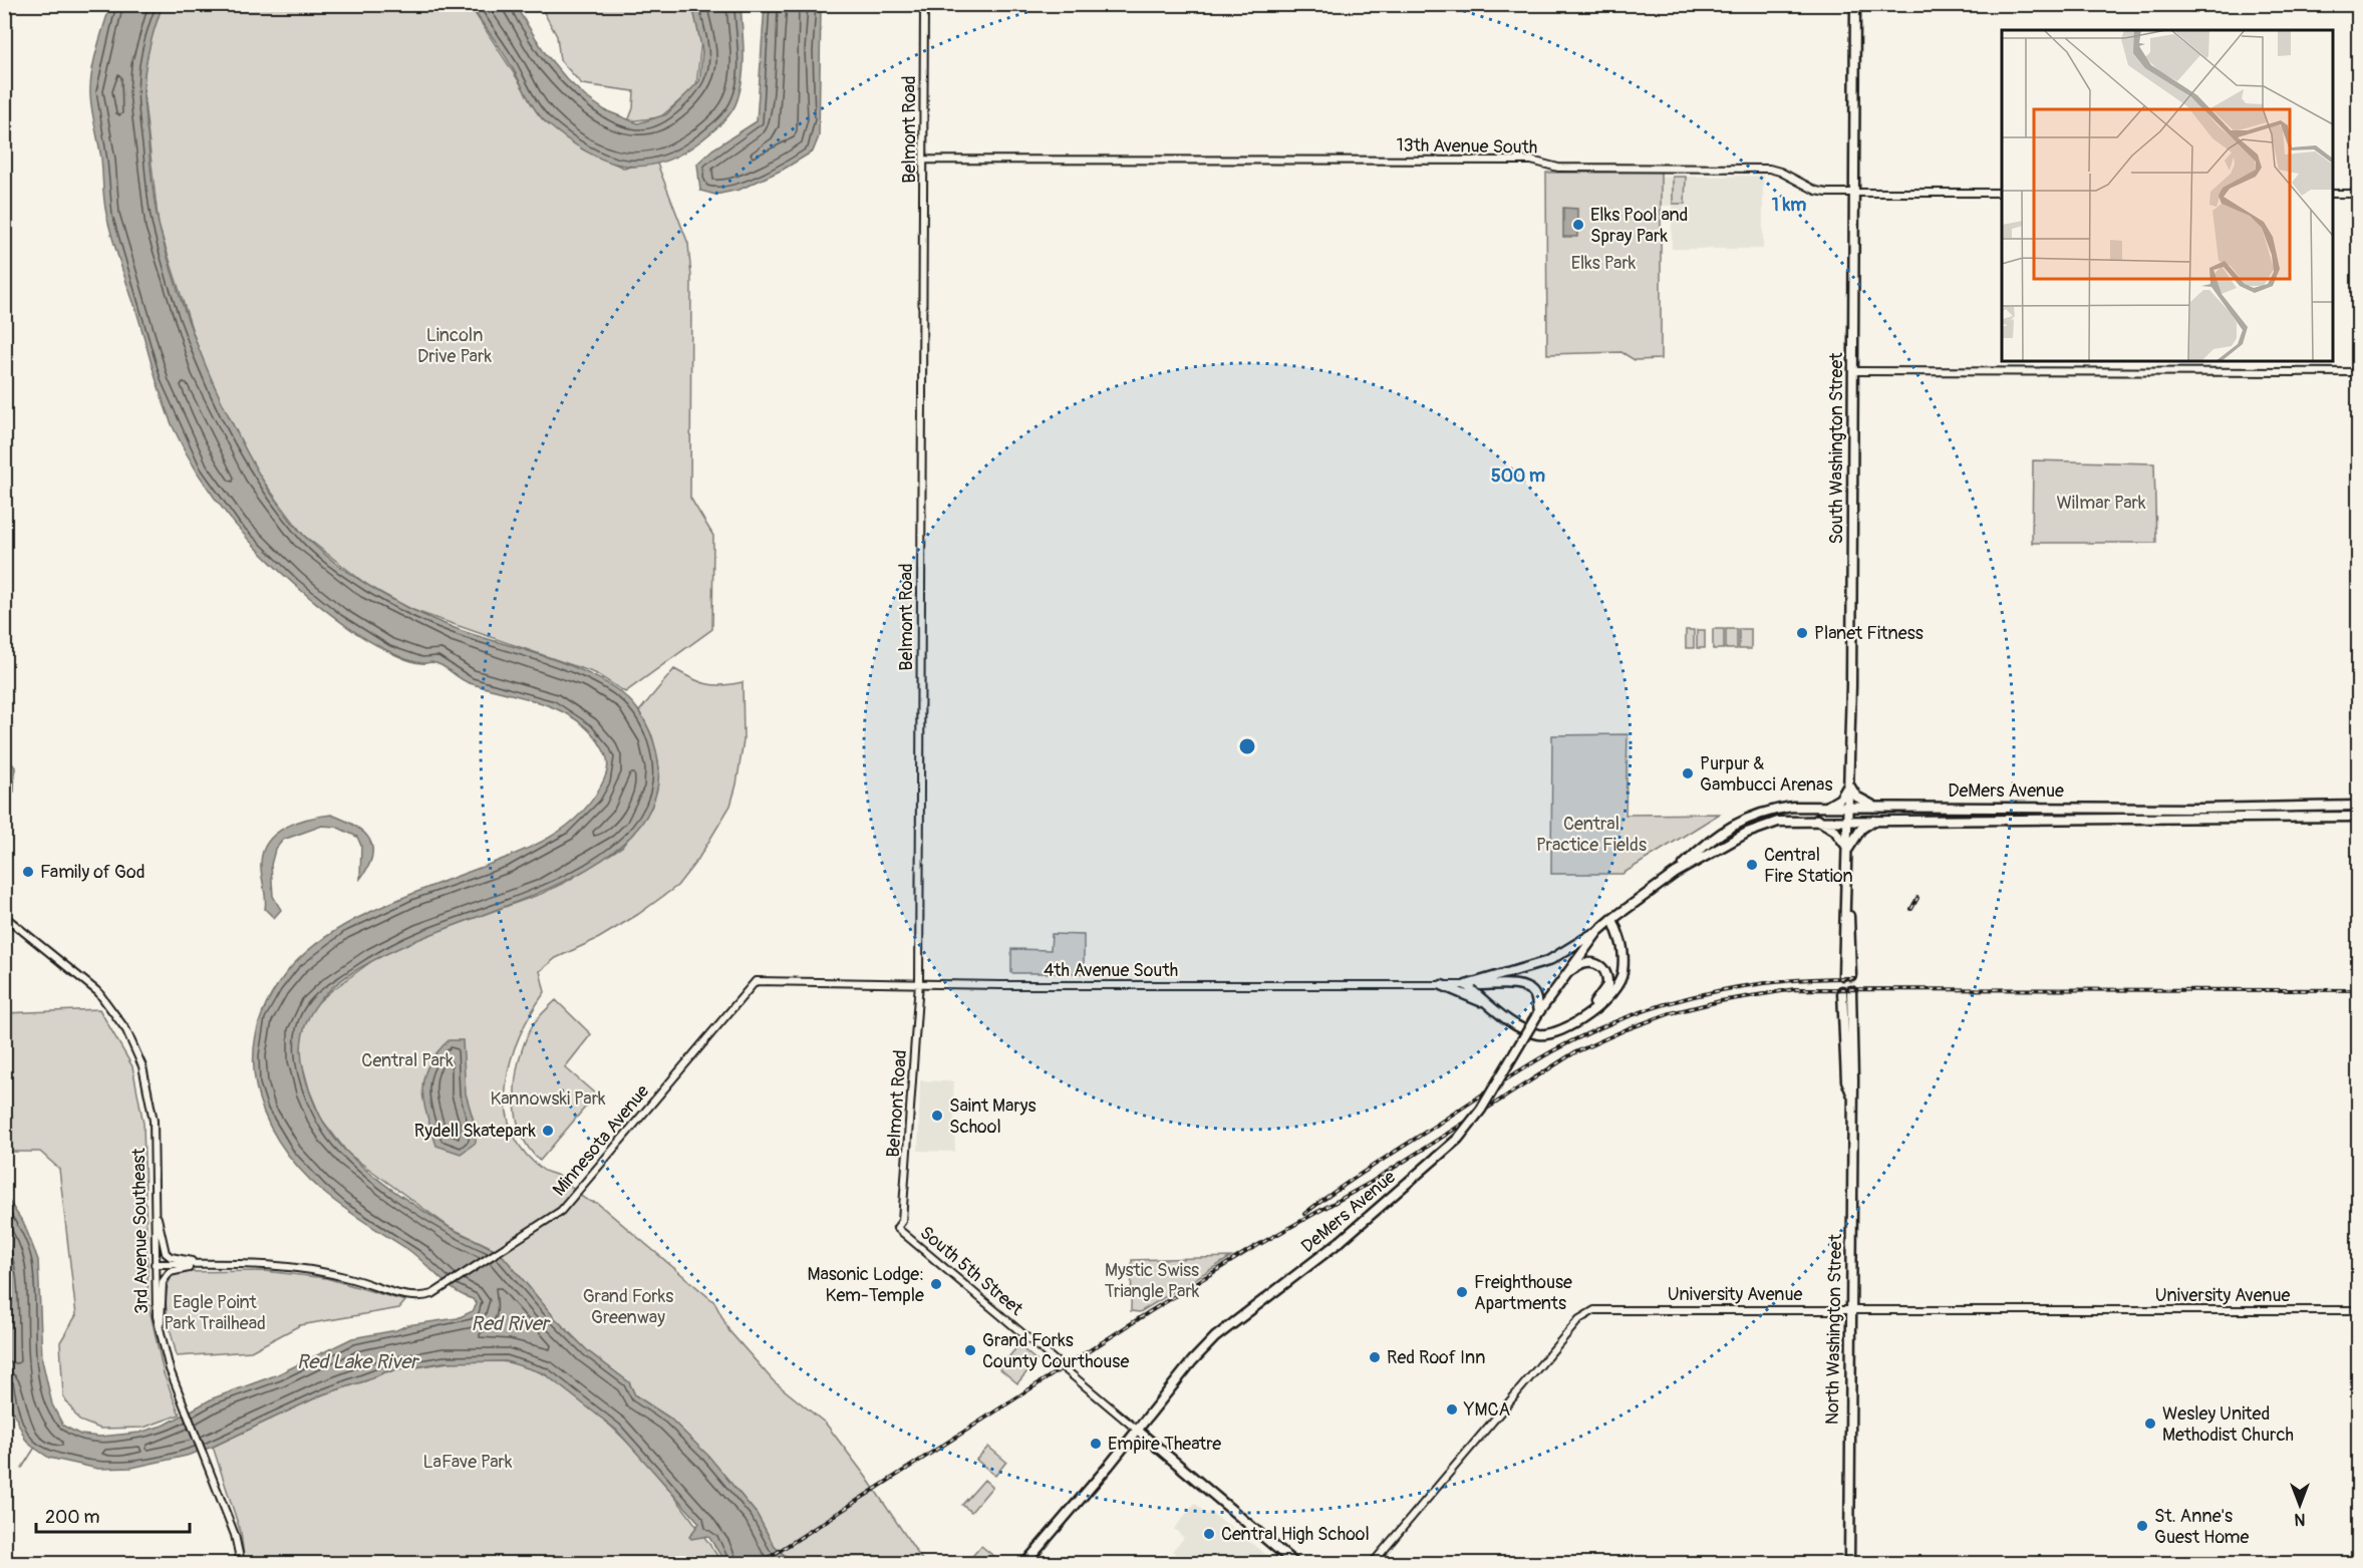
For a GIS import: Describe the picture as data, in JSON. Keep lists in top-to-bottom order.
{
  "streets": {
    "main road": ["South Washington Street", "DeMers Avenue", "North Washington Street"],
    "street": [
      "Belmont Road",
      "13th Avenue South",
      "4th Avenue South",
      "Minnesota Avenue",
      "3rd Avenue Southeast",
      "South 5th Street",
      "University Avenue"
    ]
  },
  "crossings": [
    ["Belmont Road", "13th Avenue South"],
    ["Belmont Road", "4th Avenue South"],
    ["Belmont Road", "South 5th Street"],
    ["13th Avenue South", "South Washington Street"],
    ["South Washington Street", "DeMers Avenue"],
    ["DeMers Avenue", "South 5th Street"],
    ["4th Avenue South", "Minnesota Avenue"],
    ["University Avenue", "North Washington Street"]
  ],
  "water": ["Red River", "Red Lake River"],
  "parks": [
    "Elks Park",
    "Lincoln Drive Park",
    "Wilmar Park",
    "Central Practice Fields",
    "Central Park",
    "Kannowski Park",
    "Mystic Swiss Triangle Park",
    "Grand Forks Greenway",
    "Eagle Point Park Trailhead",
    "LaFave Park"
  ],
  "places": [
    "Elks Pool and Spray Park",
    "Planet Fitness",
    "Purpur & Gambucci Arenas",
    "Central Fire Station",
    "Family of God",
    "Saint Marys School",
    "Rydell Skatepark",
    "Masonic Lodge: Kem-Temple",
    "Freighthouse Apartments",
    "Grand Forks County Courthouse",
    "Red Roof Inn",
    "YMCA",
    "Wesley United Methodist Church",
    "Empire Theatre",
    "St. Anne's Guest Home",
    "Central High School"
  ],
  "scale_bar": "200 m",
  "north": "bottom",
  "rings": ["1 km", "500 m"]
}
